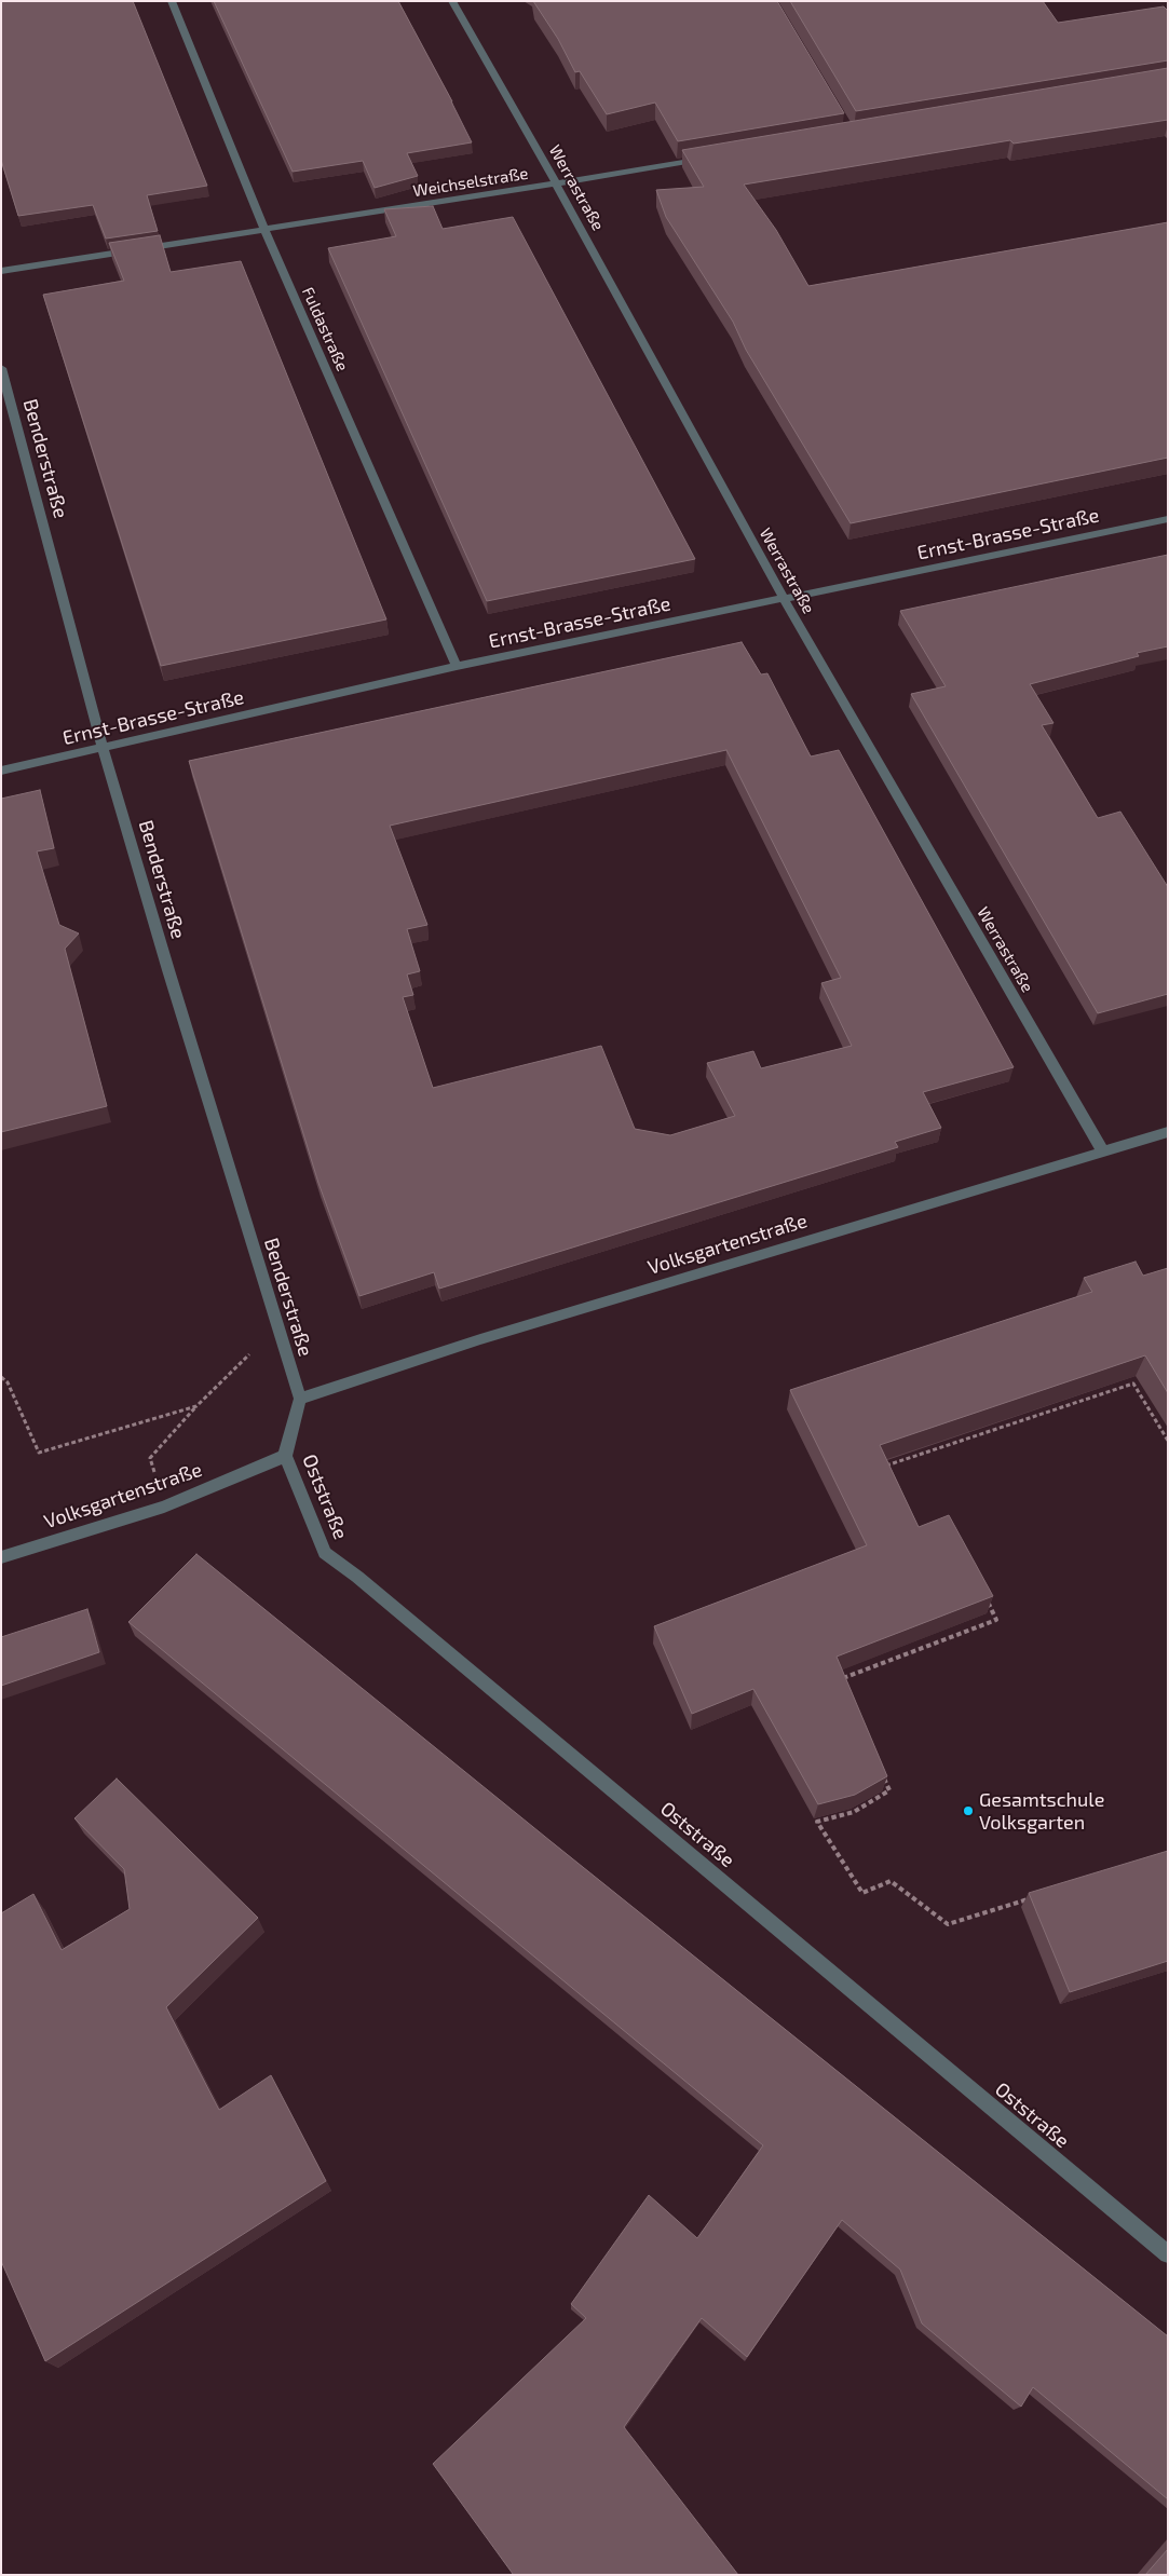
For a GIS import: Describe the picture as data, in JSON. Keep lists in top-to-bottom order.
{
  "streets": {
    "street": [
      "Weichselstraße",
      "Werrastraße",
      "Fuldastraße",
      "Benderstraße",
      "Ernst-Brasse-Straße",
      "Volksgartenstraße",
      "Oststraße"
    ]
  },
  "crossings": [
    ["Weichselstraße", "Werrastraße"],
    ["Weichselstraße", "Fuldastraße"],
    ["Werrastraße", "Ernst-Brasse-Straße"],
    ["Werrastraße", "Volksgartenstraße"],
    ["Fuldastraße", "Ernst-Brasse-Straße"],
    ["Benderstraße", "Ernst-Brasse-Straße"],
    ["Benderstraße", "Volksgartenstraße"],
    ["Benderstraße", "Oststraße"],
    ["Volksgartenstraße", "Oststraße"]
  ],
  "places": ["Gesamtschule Volksgarten"]
}
